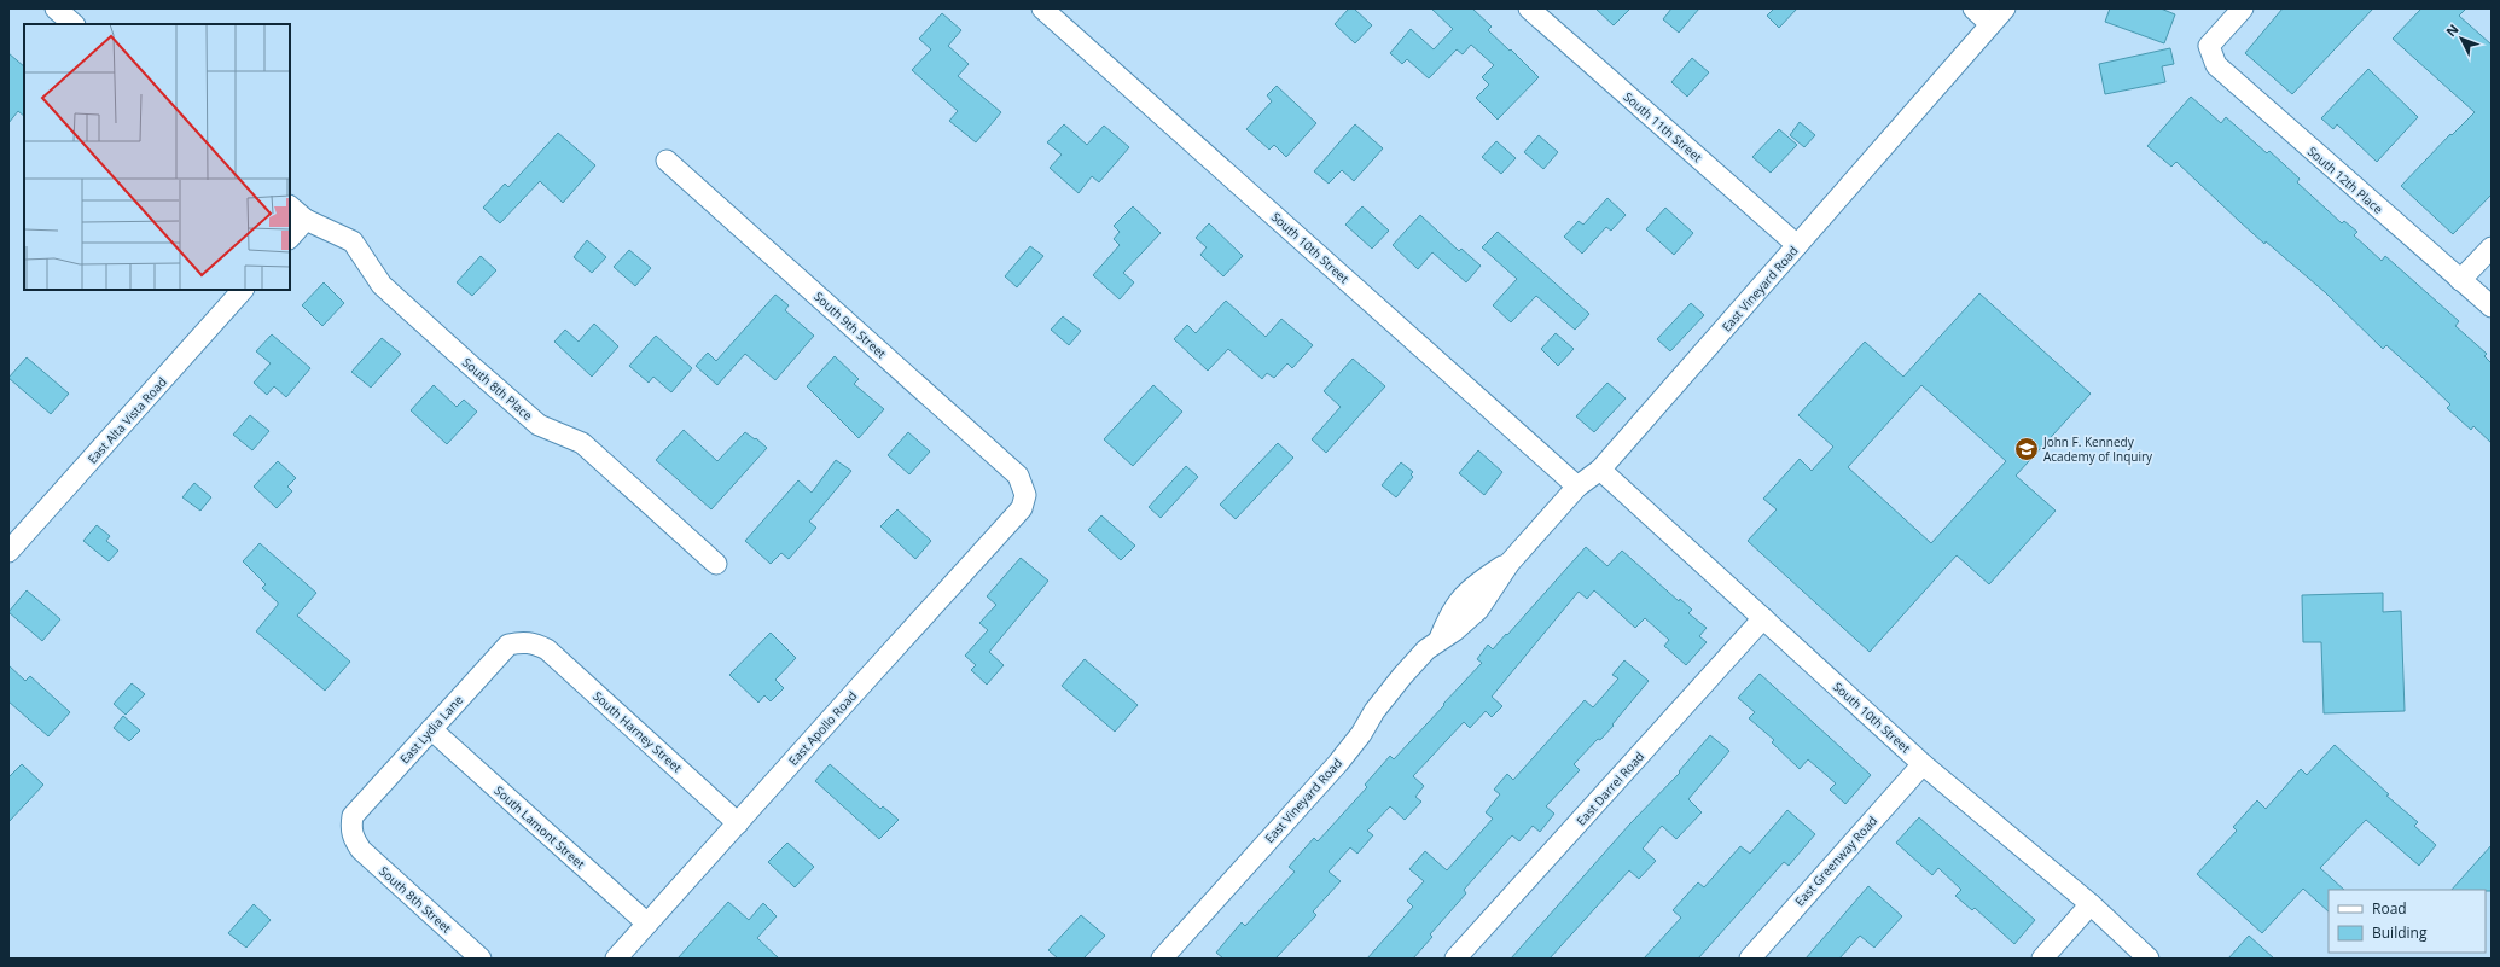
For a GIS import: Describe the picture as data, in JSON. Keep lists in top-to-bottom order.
{
  "streets": {
    "street": [
      "South 11th Street",
      "South 12th Place",
      "South 10th Street",
      "East Vineyard Road",
      "South 9th Street",
      "South 8th Place",
      "East Alta Vista Road",
      "East Apollo Road",
      "East Lydia Lane",
      "South Harney Street",
      "East Darrel Road",
      "South Lamont Street",
      "East Greenway Road",
      "South 8th Street"
    ]
  },
  "crossings": [
    ["South 11th Street", "East Vineyard Road"],
    ["South 10th Street", "East Vineyard Road"],
    ["South 10th Street", "East Darrel Road"],
    ["South 10th Street", "East Greenway Road"],
    ["South 9th Street", "East Apollo Road"],
    ["East Apollo Road", "South Harney Street"],
    ["East Apollo Road", "South Lamont Street"],
    ["East Lydia Lane", "South Harney Street"],
    ["East Lydia Lane", "South Lamont Street"],
    ["East Lydia Lane", "South 8th Street"]
  ],
  "places": {
    "school or university": ["John F. Kennedy Academy of Inquiry"]
  },
  "legend": ["Road", "Building"],
  "north": "top left"
}
